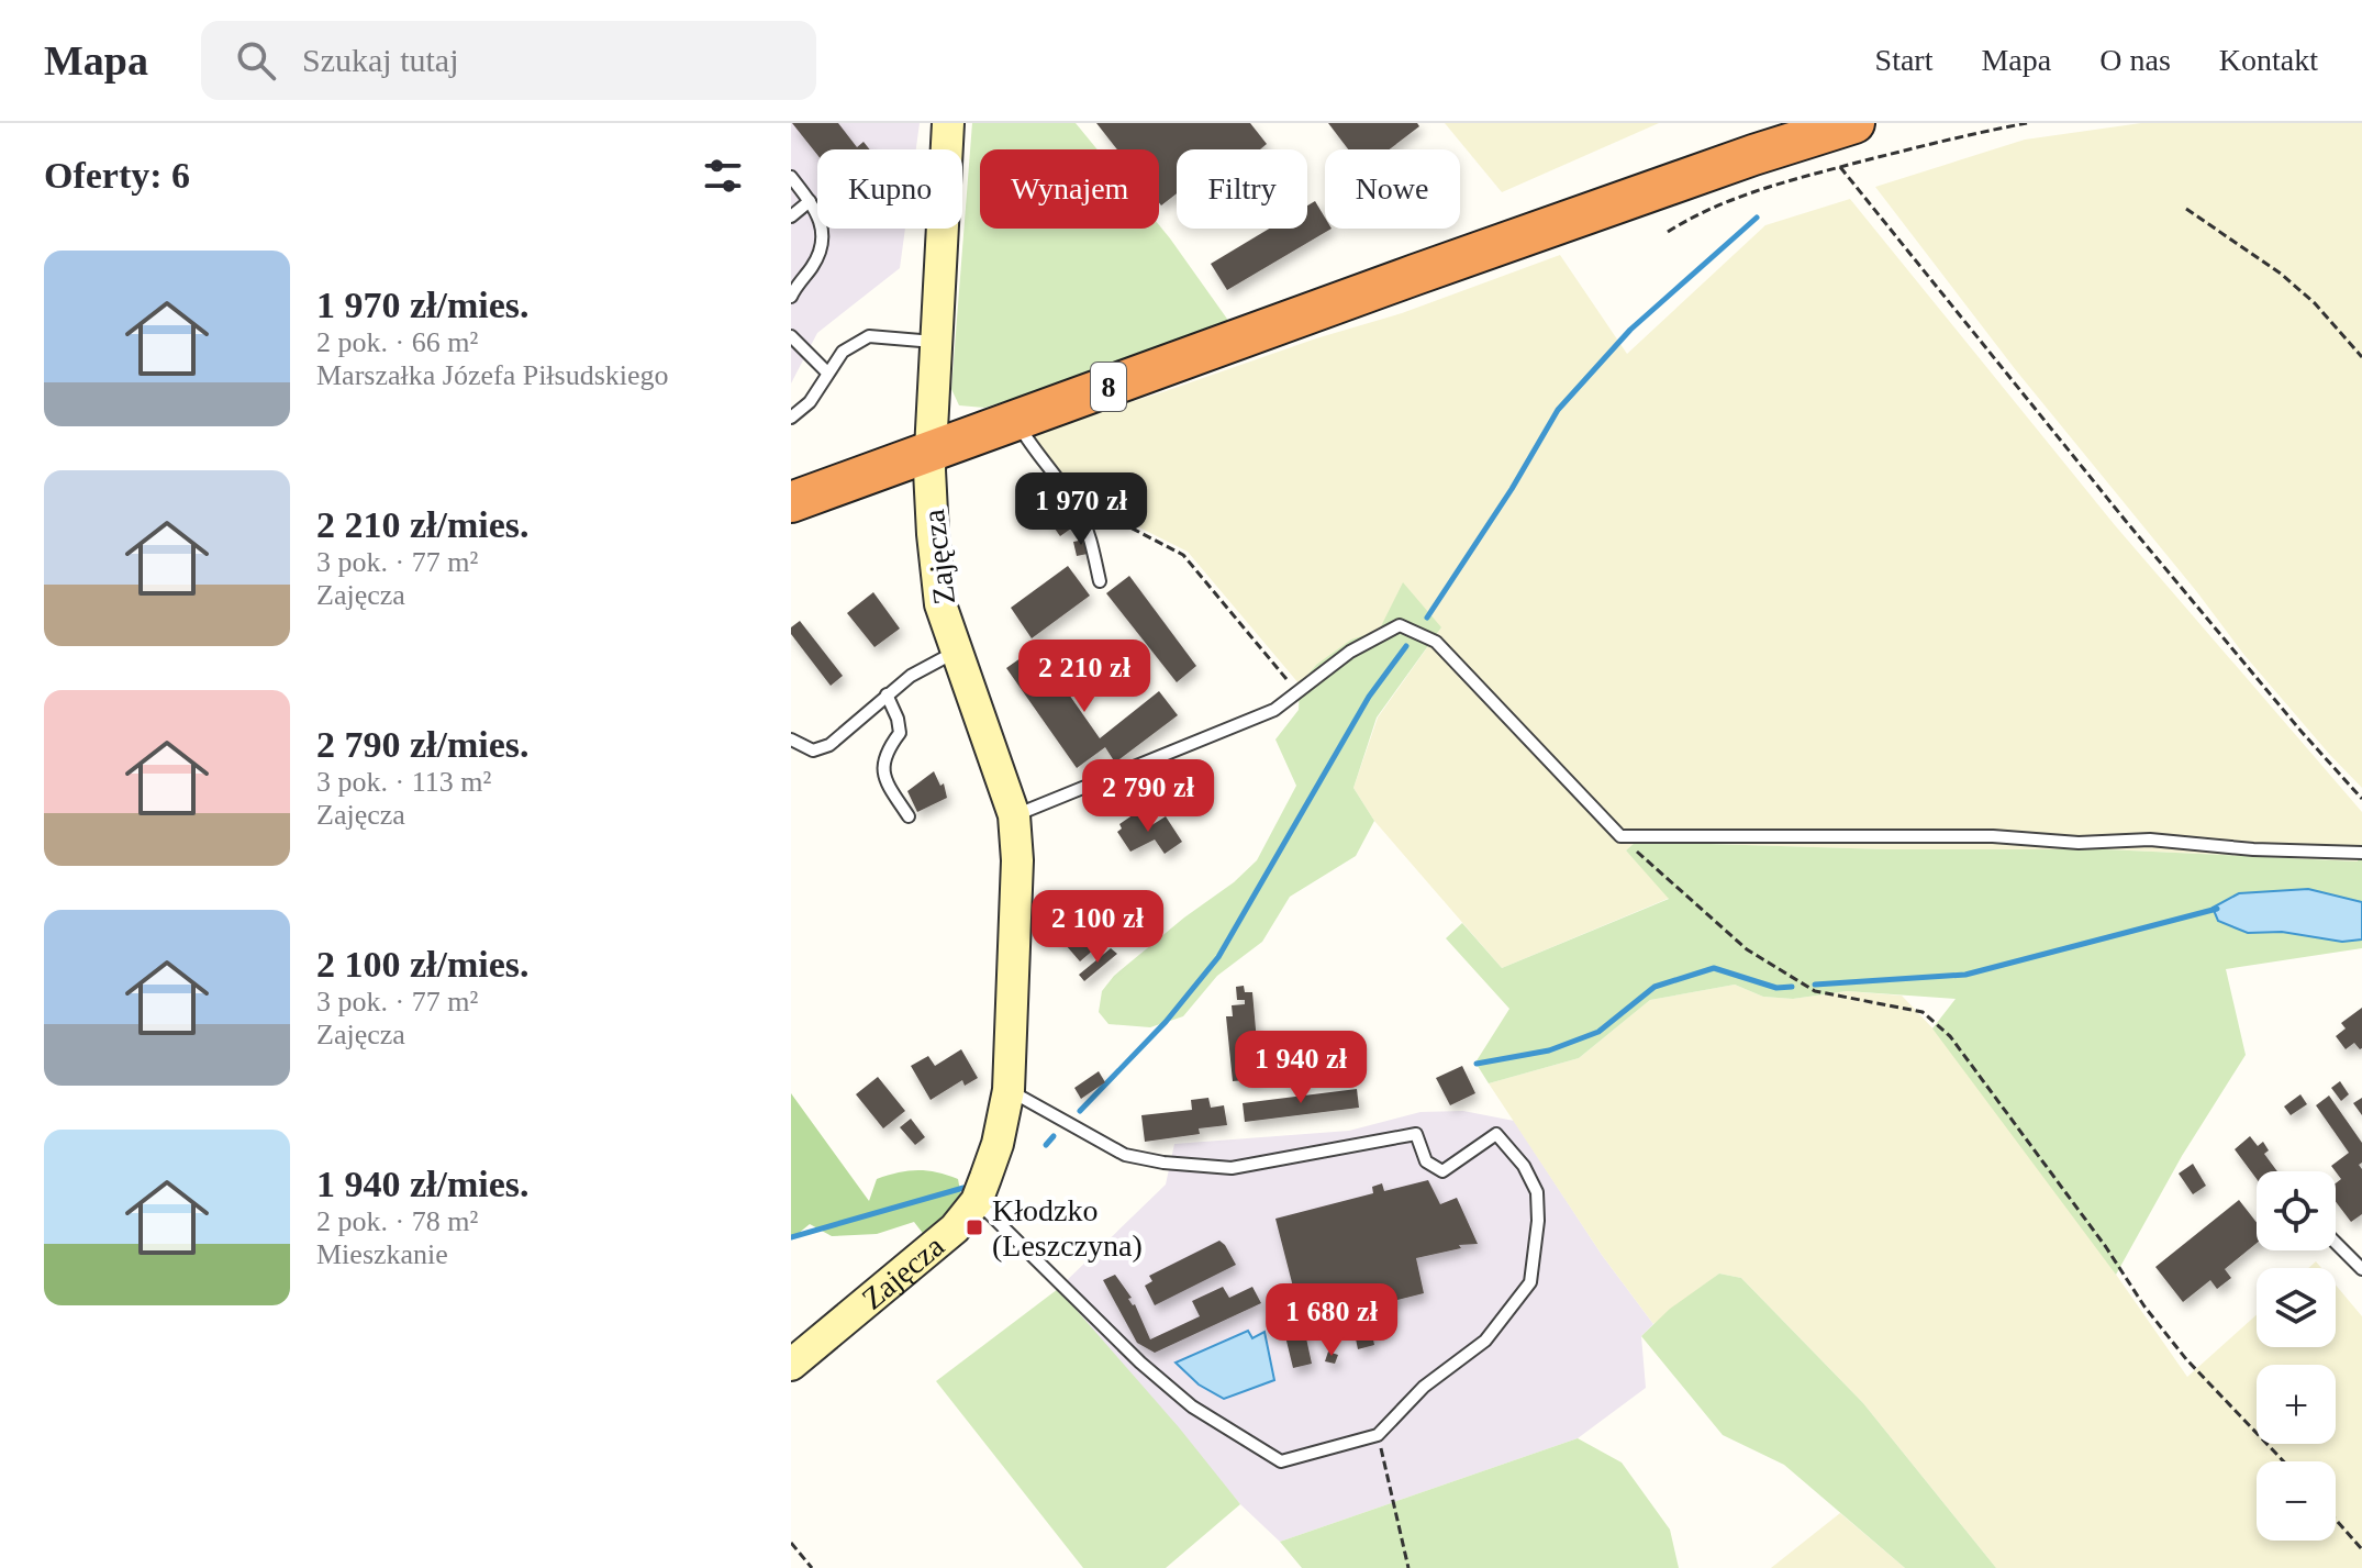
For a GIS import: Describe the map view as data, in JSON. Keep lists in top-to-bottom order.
{
  "streets": {
    "highway": ["8"],
    "street": ["Zajęcza"]
  },
  "crossings": [
    ["8", "Zajęcza"]
  ],
  "places": {
    "transit": ["Kłodzko (Leszczyna)"]
  },
  "page": {
    "header": "Mapa",
    "search": "Szukaj tutaj",
    "nav": [
      "Start",
      "Mapa",
      "O nas",
      "Kontakt"
    ],
    "heading": "Oferty: 6",
    "chip": [
      "Kupno",
      "Wynajem",
      "Filtry",
      "Nowe"
    ],
    "list": [
      {
        "name": "1 970 zł/mies.",
        "note": "2 pok. · 66 m² · Marszałka Józefa Piłsudskiego"
      },
      {
        "name": "2 210 zł/mies.",
        "note": "3 pok. · 77 m² · Zajęcza"
      },
      {
        "name": "2 790 zł/mies.",
        "note": "3 pok. · 113 m² · Zajęcza"
      },
      {
        "name": "2 100 zł/mies.",
        "note": "3 pok. · 77 m² · Zajęcza"
      },
      {
        "name": "1 940 zł/mies.",
        "note": "2 pok. · 78 m² · Mieszkanie"
      }
    ],
    "price": [
      "1 970 zł",
      "2 210 zł",
      "2 790 zł",
      "2 100 zł",
      "1 940 zł",
      "1 680 zł"
    ],
    "map_buttons": ["+", "−"]
  }
}
